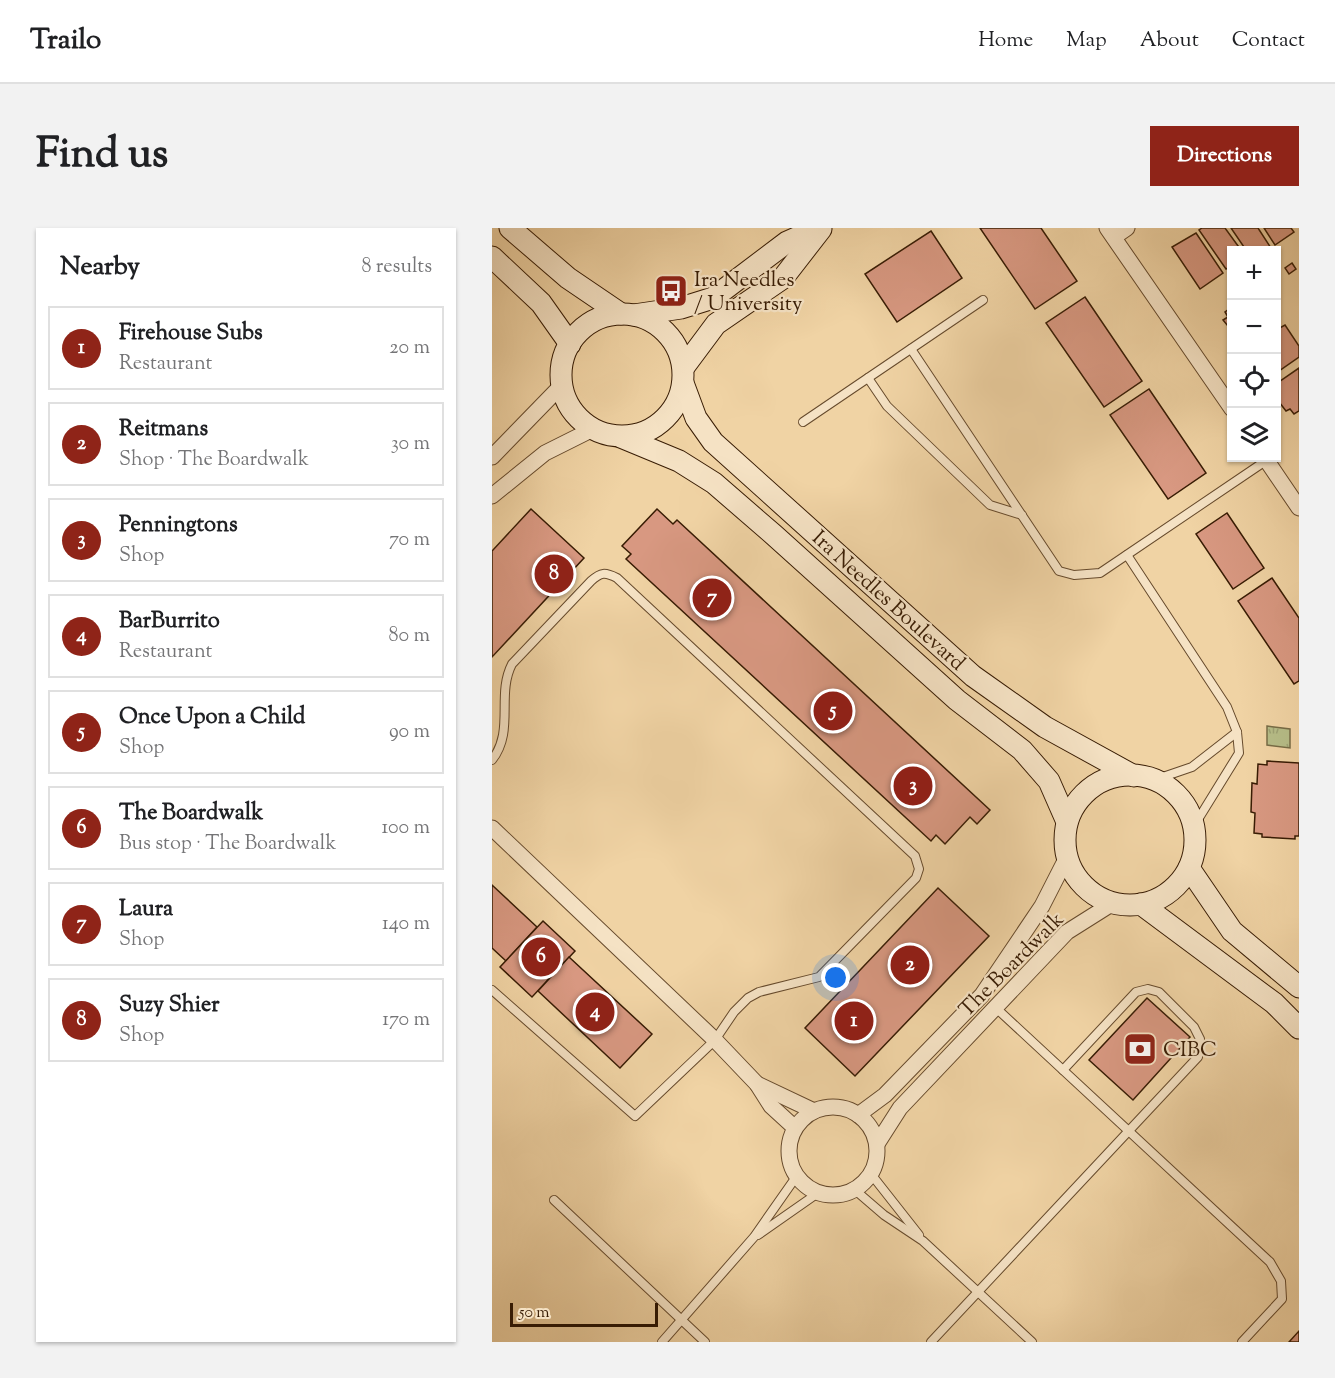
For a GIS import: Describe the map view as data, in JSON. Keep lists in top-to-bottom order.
{
  "streets": {
    "main road": ["Ira Needles Boulevard"],
    "street": ["The Boardwalk"]
  },
  "crossings": [
    ["Ira Needles Boulevard", "The Boardwalk"]
  ],
  "places": {
    "bus stop": ["Ira Needles / University"],
    "bank": ["CIBC"]
  },
  "scale_bar": "50 m",
  "page": {
    "header": "Trailo",
    "nav": [
      "Home",
      "Map",
      "About",
      "Contact"
    ],
    "title": "Find us",
    "buttons": "Directions",
    "heading": ["Nearby", "8 results"],
    "map_buttons": ["+", "−"],
    "list": [
      {
        "mark": "1",
        "name": "Firehouse Subs",
        "note": "Restaurant",
        "value": "20 m"
      },
      {
        "mark": "2",
        "name": "Reitmans",
        "note": "Shop · The Boardwalk",
        "value": "30 m"
      },
      {
        "mark": "3",
        "name": "Penningtons",
        "note": "Shop",
        "value": "70 m"
      },
      {
        "mark": "4",
        "name": "BarBurrito",
        "note": "Restaurant",
        "value": "80 m"
      },
      {
        "mark": "5",
        "name": "Once Upon a Child",
        "note": "Shop",
        "value": "90 m"
      },
      {
        "mark": "6",
        "name": "The Boardwalk",
        "note": "Bus stop · The Boardwalk",
        "value": "100 m"
      },
      {
        "mark": "7",
        "name": "Laura",
        "note": "Shop",
        "value": "140 m"
      },
      {
        "mark": "8",
        "name": "Suzy Shier",
        "note": "Shop",
        "value": "170 m"
      }
    ],
    "pins": [
      "8",
      "7",
      "5",
      "3",
      "6",
      "2",
      "4",
      "1"
    ],
    "scale": "50 m"
  }
}
